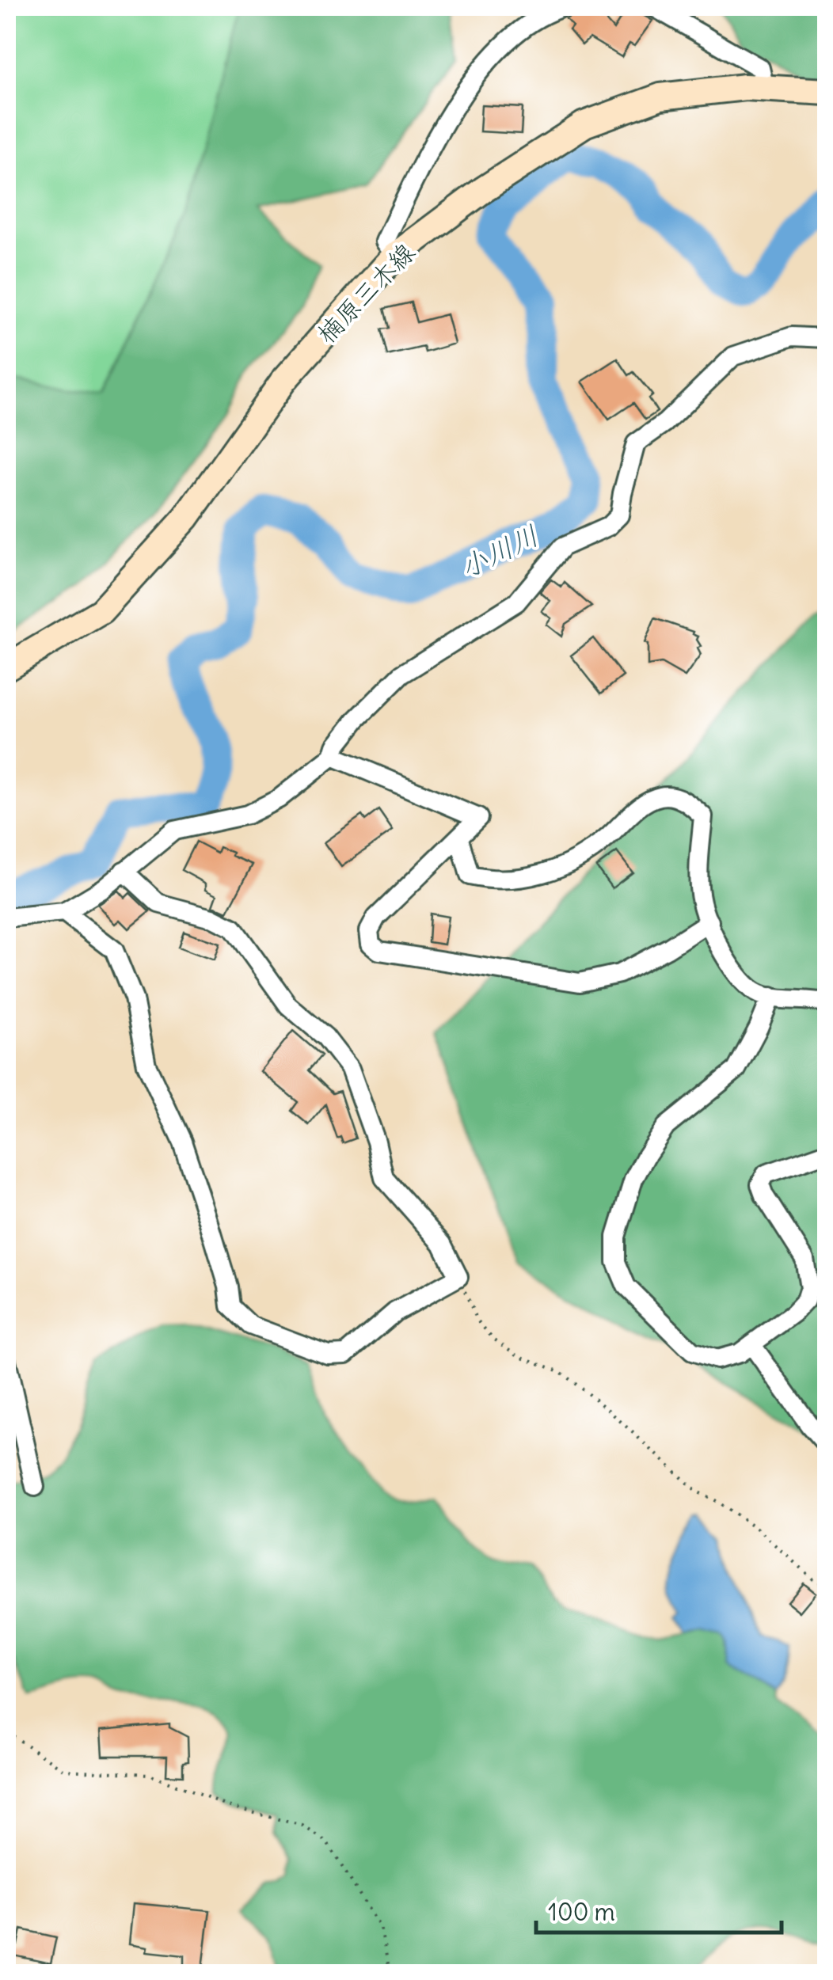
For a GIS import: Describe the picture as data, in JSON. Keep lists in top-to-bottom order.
{
  "streets": {
    "main road": ["楠原三木線"]
  },
  "water": ["小川川"],
  "scale_bar": "100 m"
}
